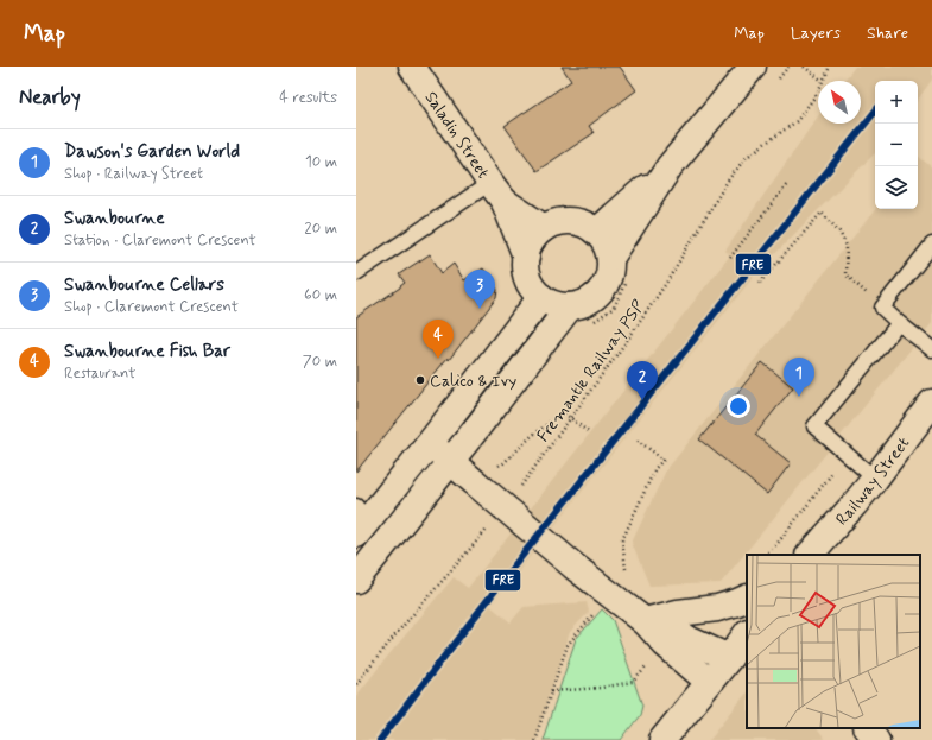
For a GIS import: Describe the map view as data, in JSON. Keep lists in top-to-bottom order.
{
  "streets": {
    "main road": ["Saladin Street", "Railway Street"],
    "path": ["Fremantle Railway PSP"]
  },
  "places": ["Calico & Ivy"],
  "lines": ["transit line FRE"],
  "north": "top left",
  "page": {
    "header": "Map",
    "nav": ["Map", "Layers", "Share"],
    "heading": ["Nearby", "4 results"],
    "map_buttons": ["+", "−"],
    "list": [
      {
        "mark": "1",
        "name": "Dawson's Garden World",
        "note": "Shop · Railway Street",
        "value": "10 m"
      },
      {
        "mark": "2",
        "name": "Swanbourne",
        "note": "Station · Claremont Crescent",
        "value": "20 m"
      },
      {
        "mark": "3",
        "name": "Swanbourne Cellars",
        "note": "Shop · Claremont Crescent",
        "value": "60 m"
      },
      {
        "mark": "4",
        "name": "Swanbourne Fish Bar",
        "note": "Restaurant",
        "value": "70 m"
      }
    ],
    "pins": [
      "3",
      "4",
      "1",
      "2"
    ]
  }
}
